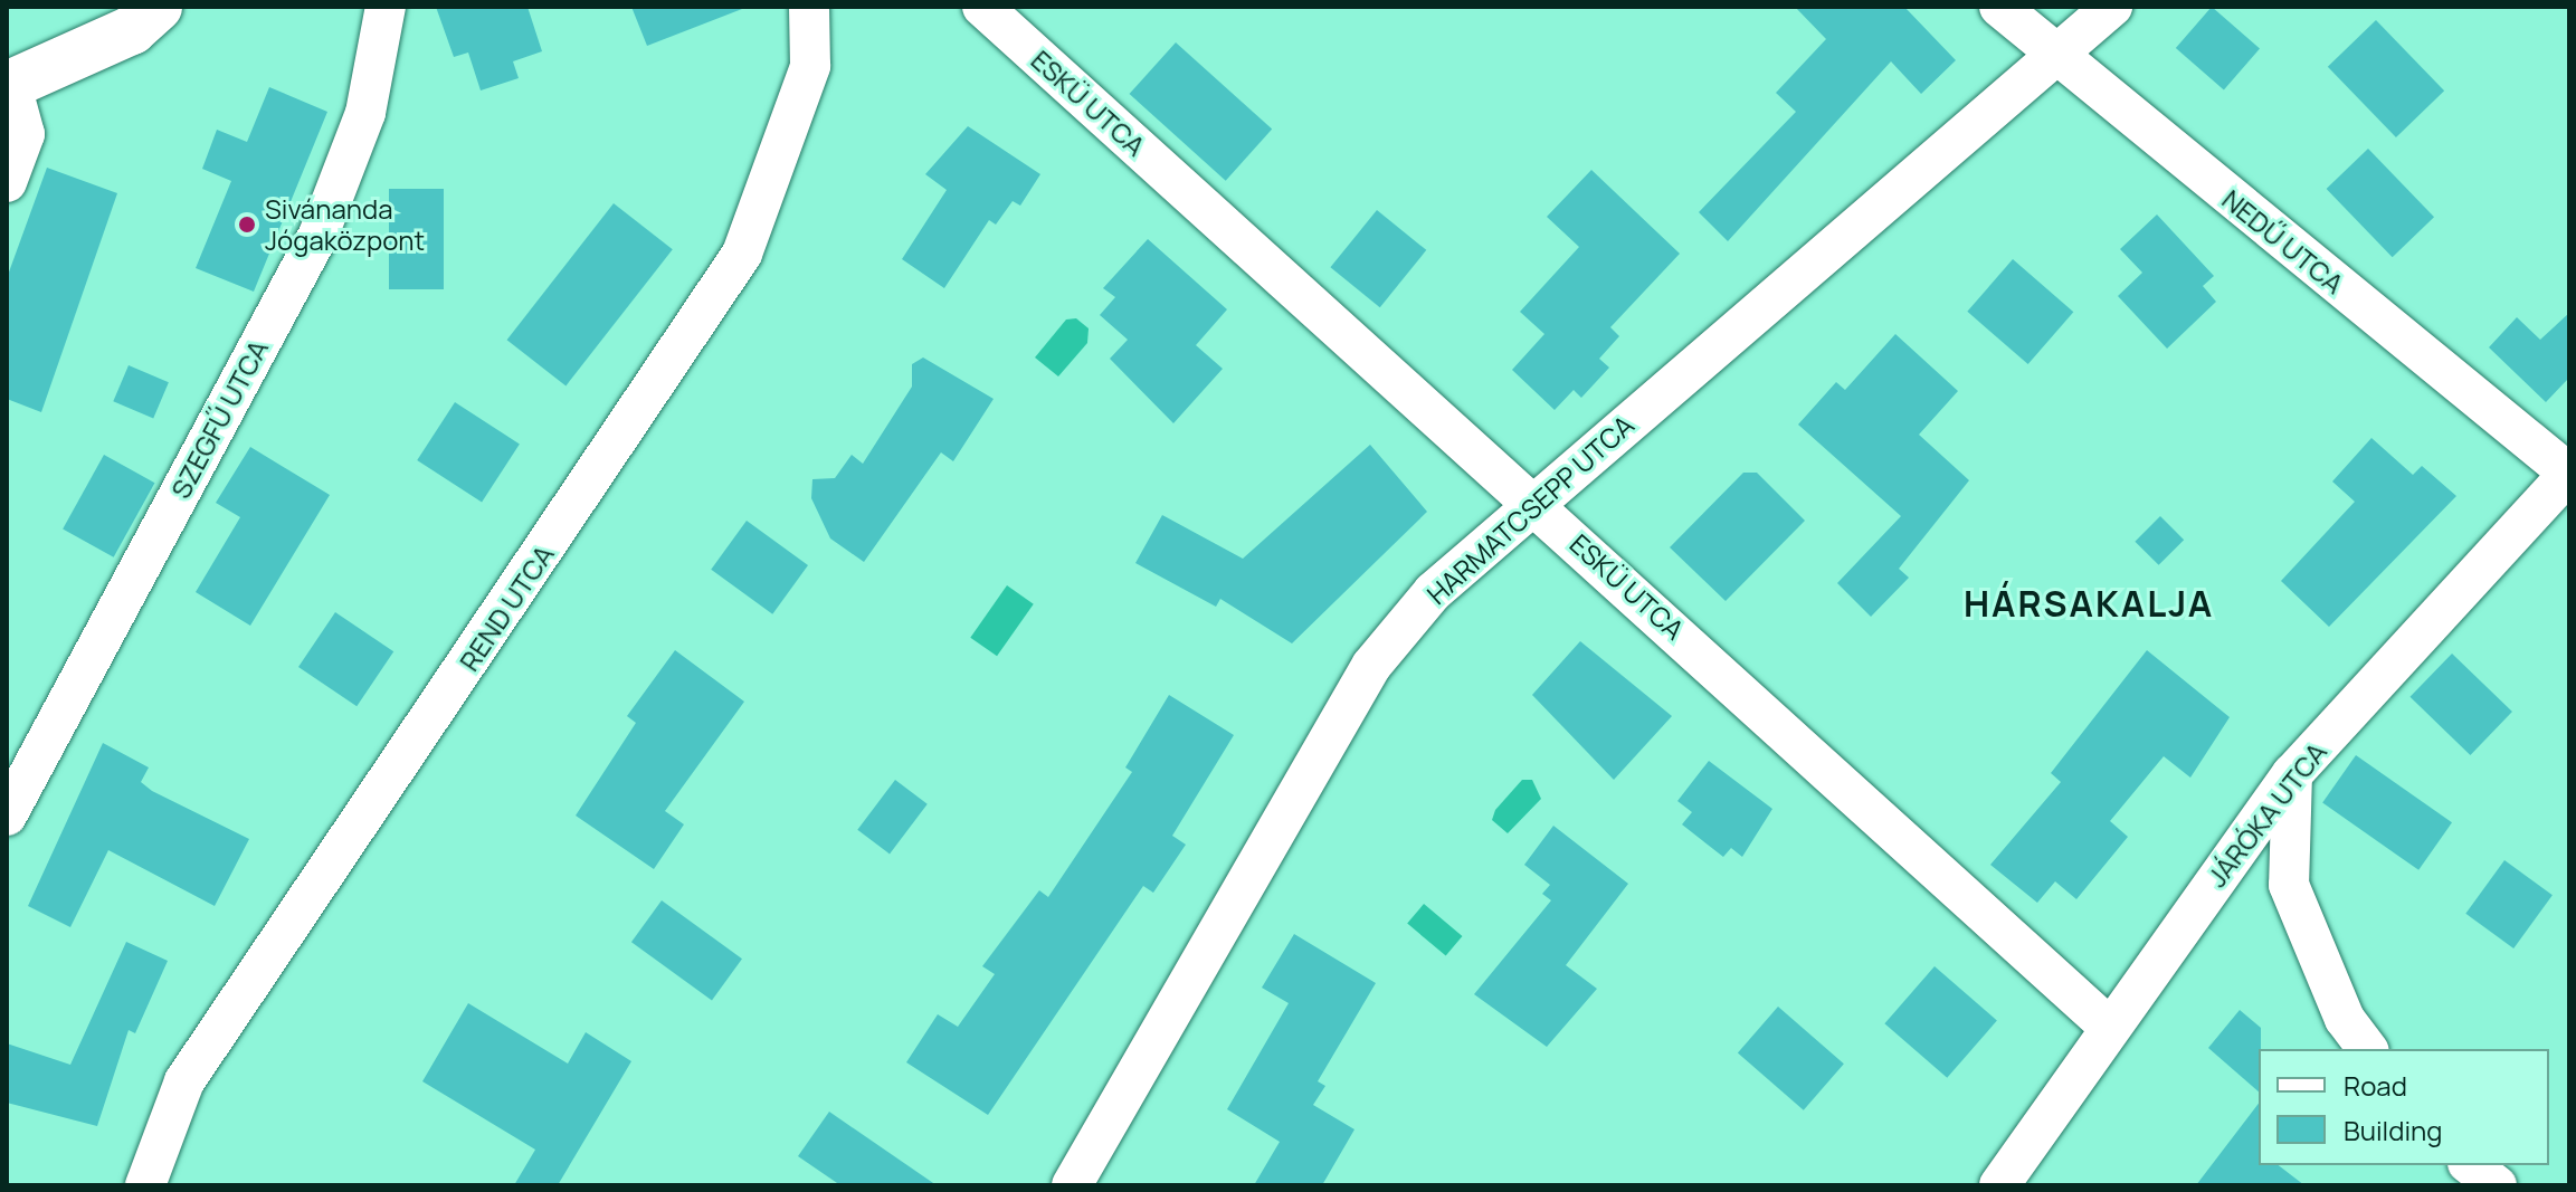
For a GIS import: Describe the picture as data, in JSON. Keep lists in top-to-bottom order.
{
  "streets": {
    "street": [
      "ESKÜ UTCA",
      "NEDŰ UTCA",
      "SZEGFŰ UTCA",
      "HARMATCSEPP UTCA",
      "REND UTCA",
      "JÁRÓKA UTCA"
    ]
  },
  "crossings": [
    ["ESKÜ UTCA", "HARMATCSEPP UTCA"],
    ["ESKÜ UTCA", "JÁRÓKA UTCA"],
    ["NEDŰ UTCA", "HARMATCSEPP UTCA"],
    ["NEDŰ UTCA", "JÁRÓKA UTCA"]
  ],
  "districts": ["HÁRSAKALJA"],
  "places": ["Sivánanda Jógaközpont"],
  "legend": ["Road", "Building"]
}
